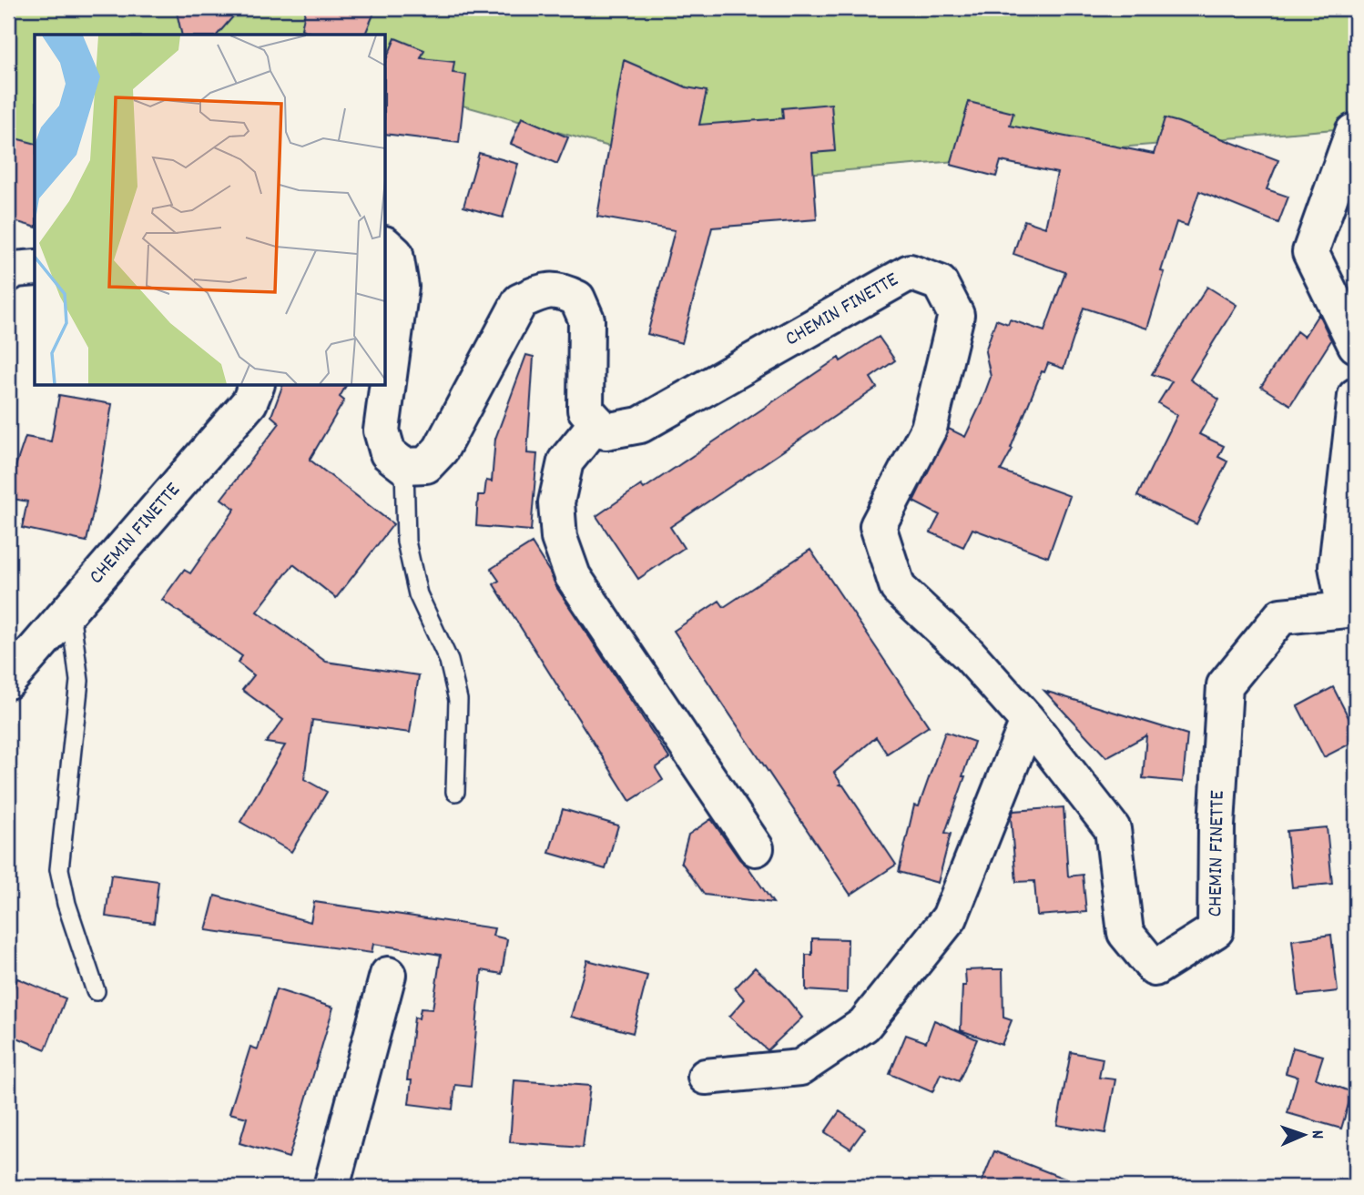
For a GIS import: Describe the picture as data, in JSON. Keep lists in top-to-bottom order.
{
  "streets": {
    "street": ["CHEMIN FINETTE"]
  },
  "north": "right"
}
